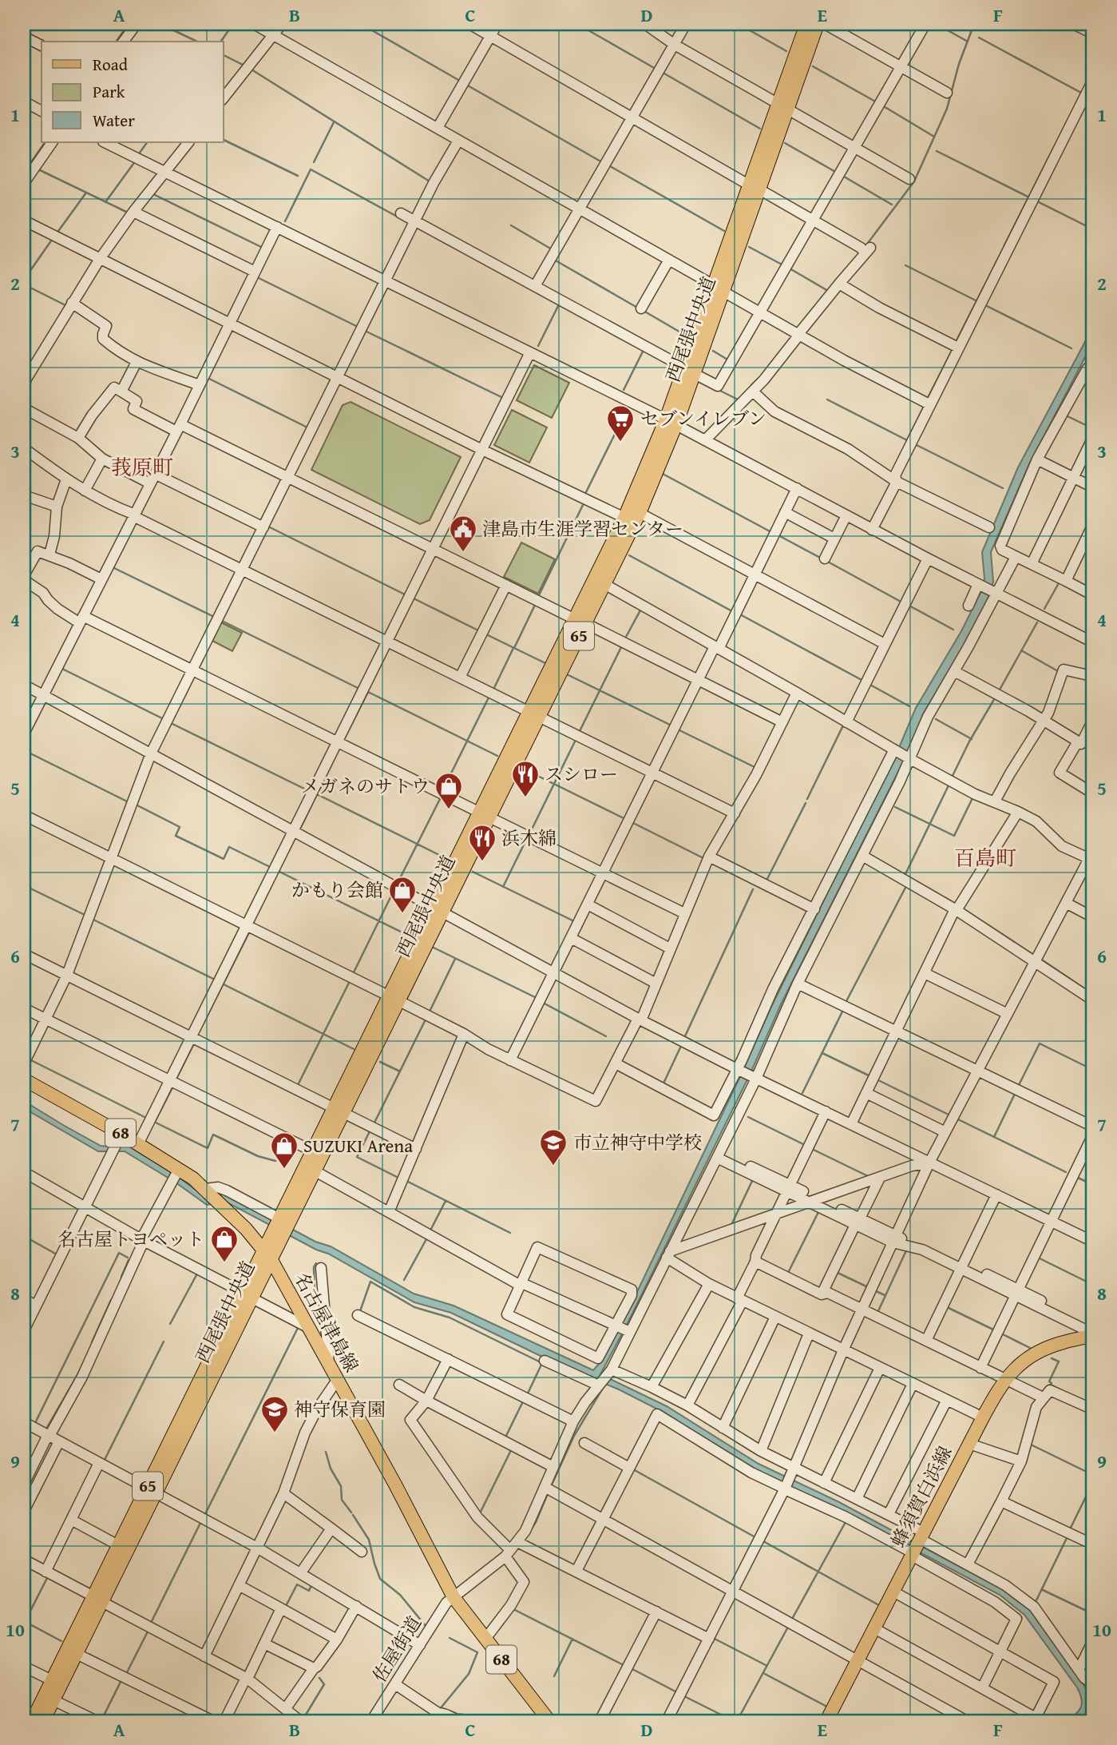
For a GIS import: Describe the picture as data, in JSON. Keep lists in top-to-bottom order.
{
  "streets": {
    "main road": [
      "西尾張中央道",
      "65",
      "68",
      "名古屋津島線",
      "蜂須賀白浜線"
    ],
    "street": ["佐屋街道"]
  },
  "crossings": [
    ["西尾張中央道", "名古屋津島線"],
    ["名古屋津島線", "佐屋街道"]
  ],
  "districts": ["莪原町", "百島町"],
  "places": {
    "supermarket": ["セブンイレブン"],
    "public building": ["津島市生涯学習センター"],
    "restaurant": ["スシロー", "浜木綿"],
    "shop": [
      "メガネのサトウ",
      "かもり会館",
      "SUZUKI Arena",
      "名古屋トヨペット"
    ],
    "school or university": ["市立神守中学校", "神守保育園"]
  },
  "legend": ["Road", "Park", "Water"],
  "grid": {
    "columns": [
      "A",
      "B",
      "C",
      "D",
      "E",
      "F"
    ],
    "rows": [
      "1",
      "2",
      "3",
      "4",
      "5",
      "6",
      "7",
      "8",
      "9",
      "10"
    ]
  }
}
